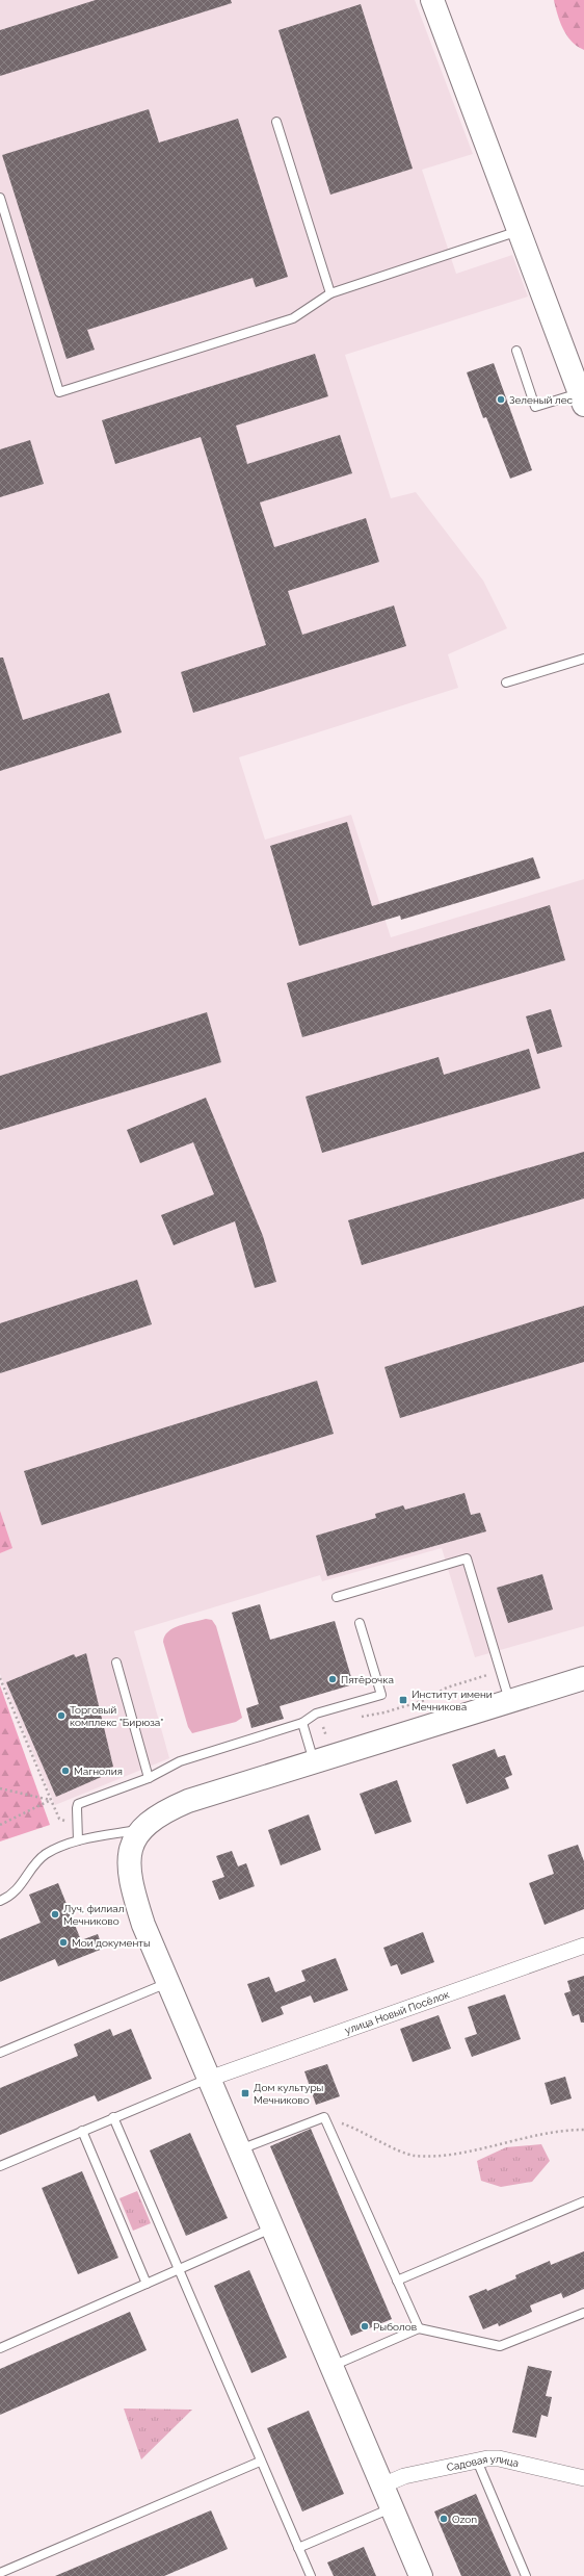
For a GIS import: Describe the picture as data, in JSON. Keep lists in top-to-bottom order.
{
  "streets": {
    "street": ["улица Новый Посёлок", "Садовая улица"]
  },
  "places": {
    "other": [
      "Зеленый лес",
      "Пятёрочка",
      "Торговый комплекс \"Бирюза\"",
      "Магнолия",
      "Луч, филиал Мечниково",
      "Мои документы",
      "Рыболов",
      "Ozon"
    ],
    "transit": ["Институт имени Мечникова", "Дом культуры Мечниково"]
  }
}
